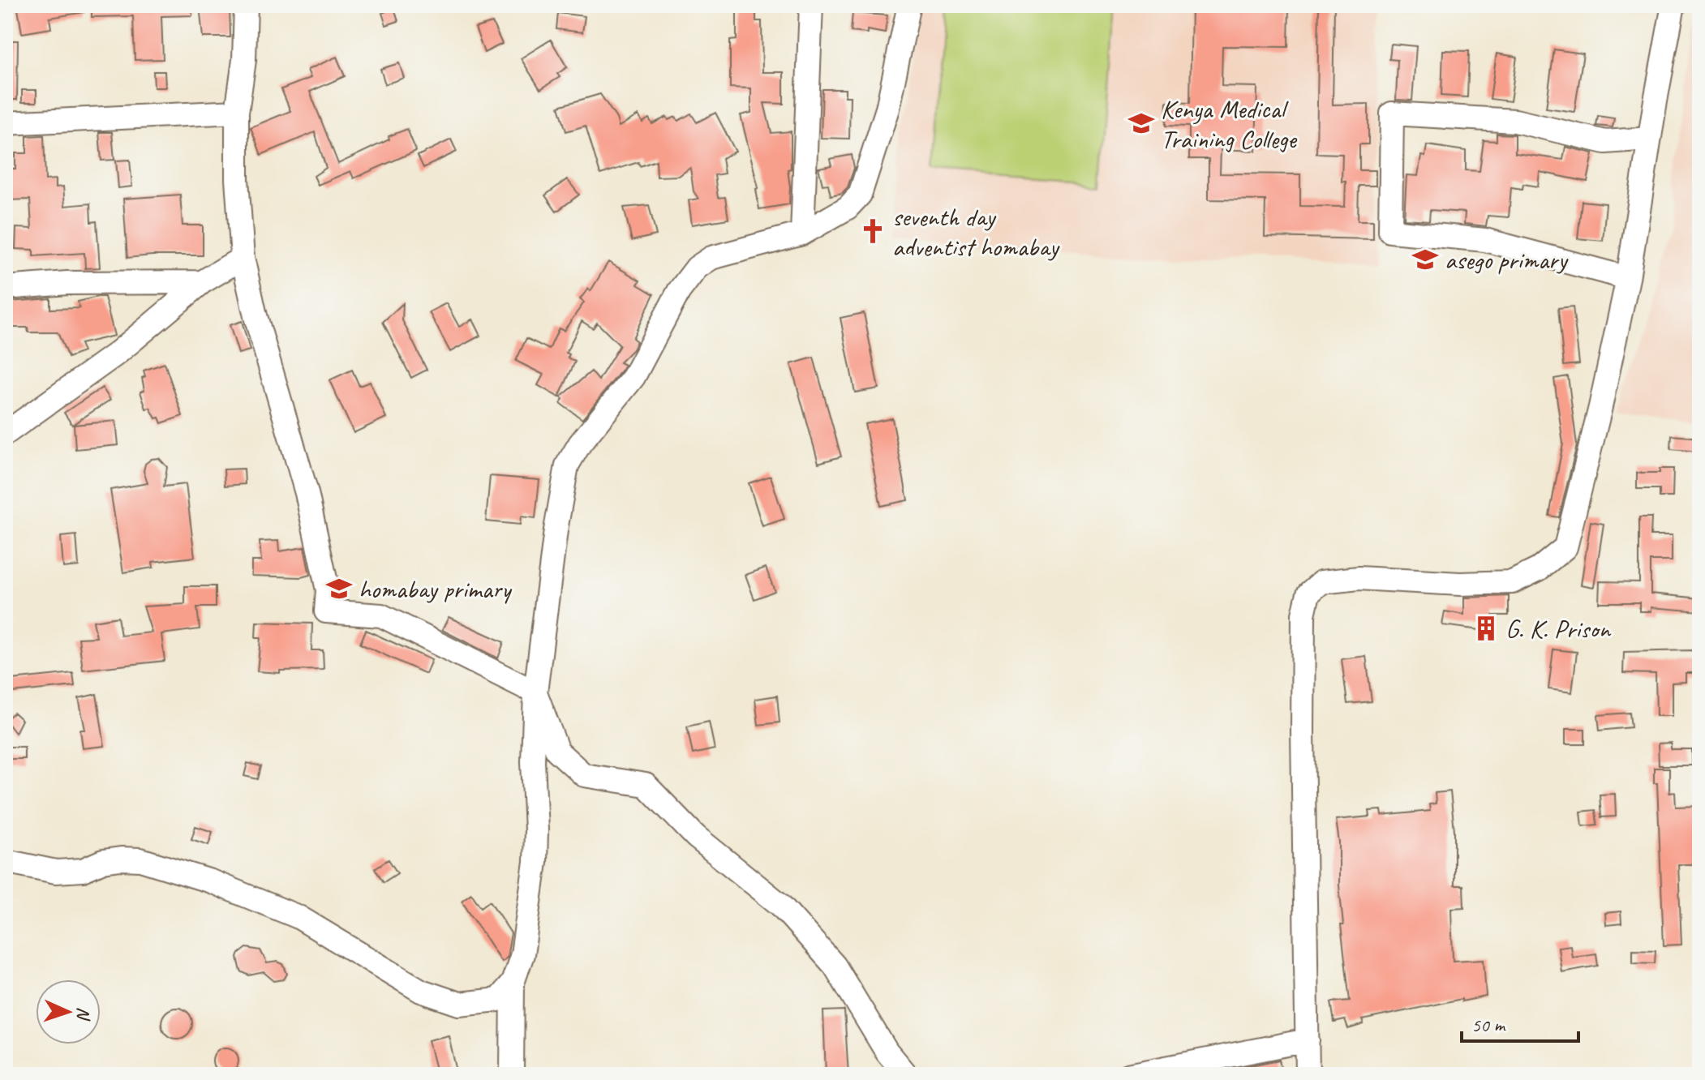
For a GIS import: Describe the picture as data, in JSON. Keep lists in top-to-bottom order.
{
  "places": {
    "school or university": ["Kenya Medical Training College", "asego primary", "homabay primary"],
    "church": ["seventh day adventist homabay"],
    "building": ["G. K. Prison"]
  },
  "scale_bar": "50 m",
  "north": "right"
}
